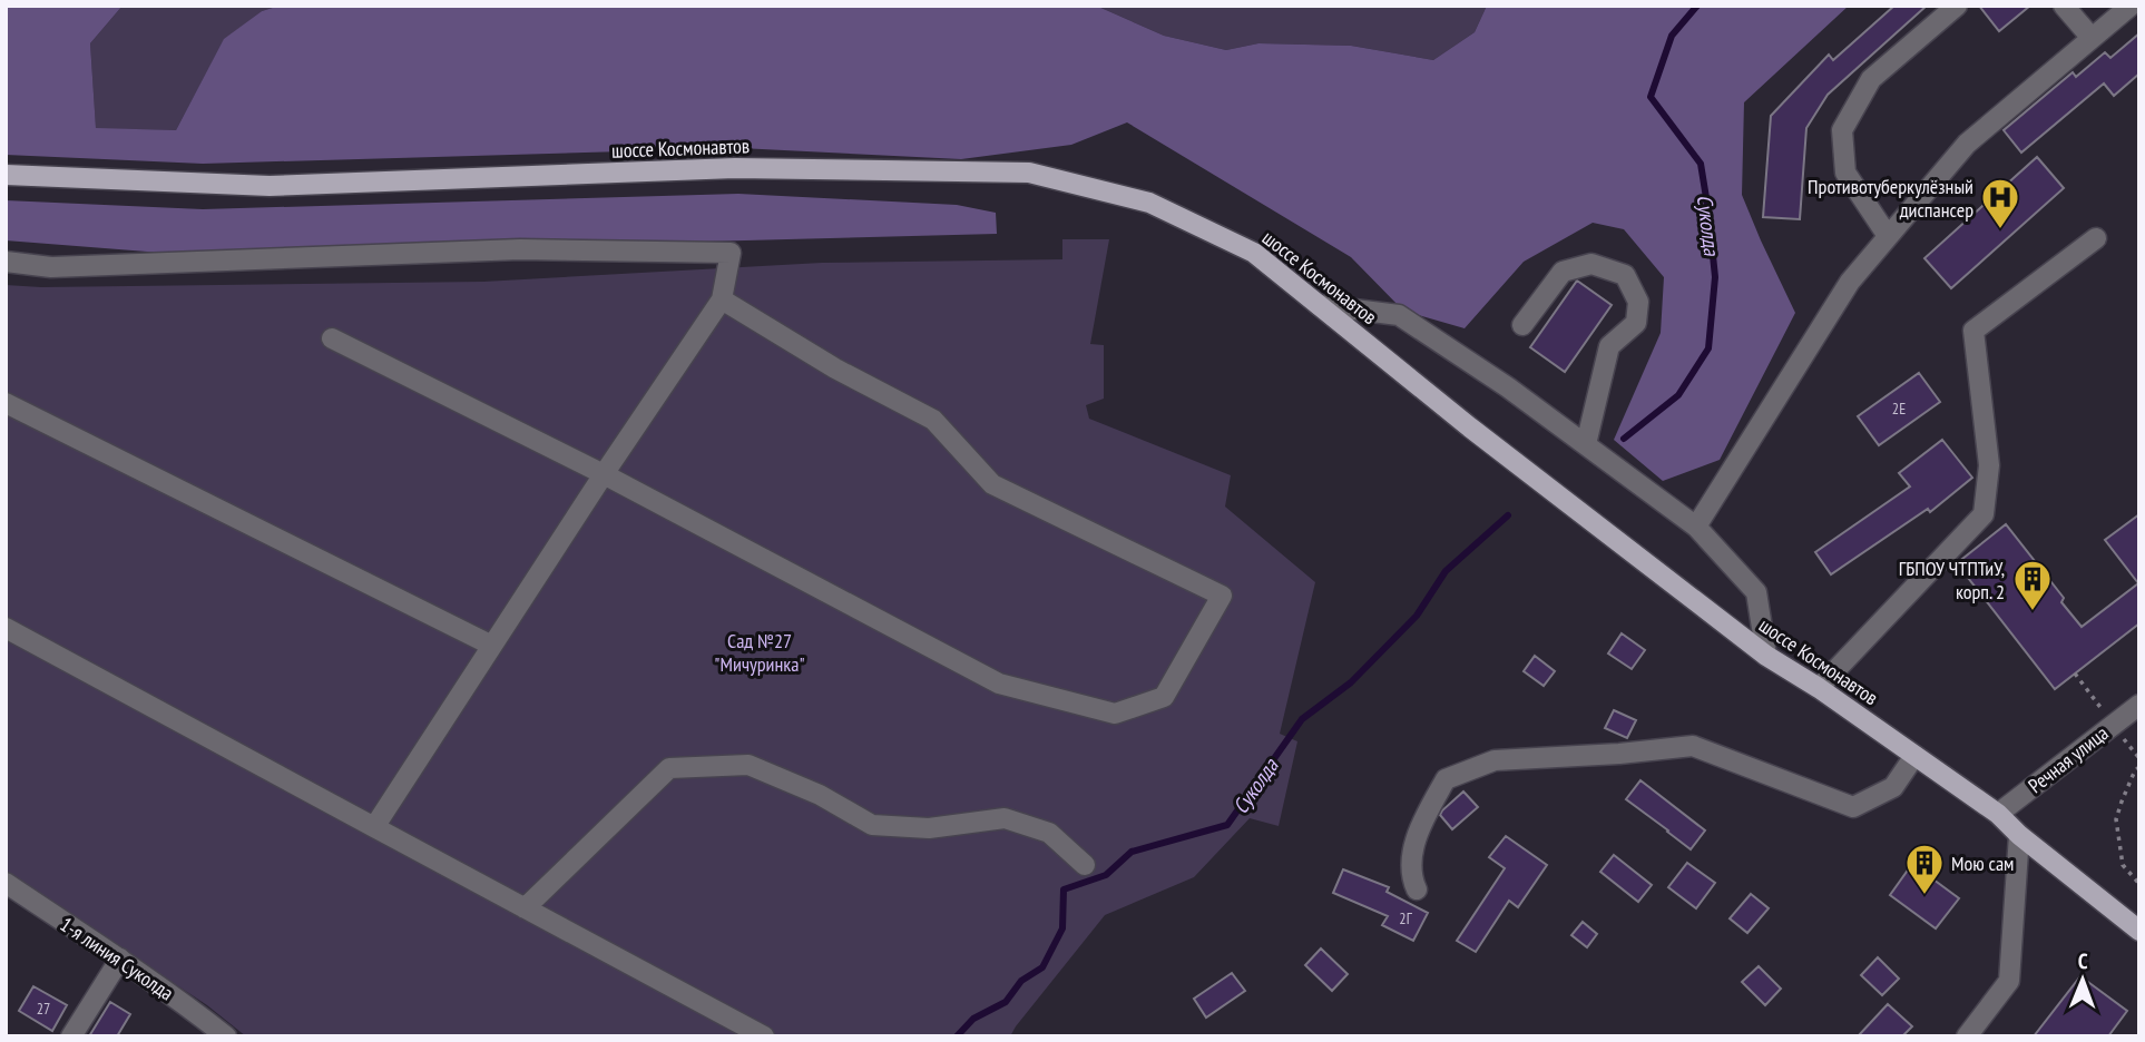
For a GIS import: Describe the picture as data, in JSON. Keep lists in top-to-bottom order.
{
  "streets": {
    "main road": ["шоссе Космонавтов"],
    "street": ["Речная улица", "1-я линия Суколда"]
  },
  "crossings": [
    ["шоссе Космонавтов", "Речная улица"]
  ],
  "water": ["Суколда"],
  "parks": ["Сад №27 \"Мичуринка\""],
  "places": {
    "hospital": ["Противотуберкулёзный диспансер"],
    "building": ["ГБПОУ ЧТПТиУ, корп. 2", "Мою сам"]
  },
  "house_numbers": ["2Е", "2Г", "27"],
  "north": "top"
}
